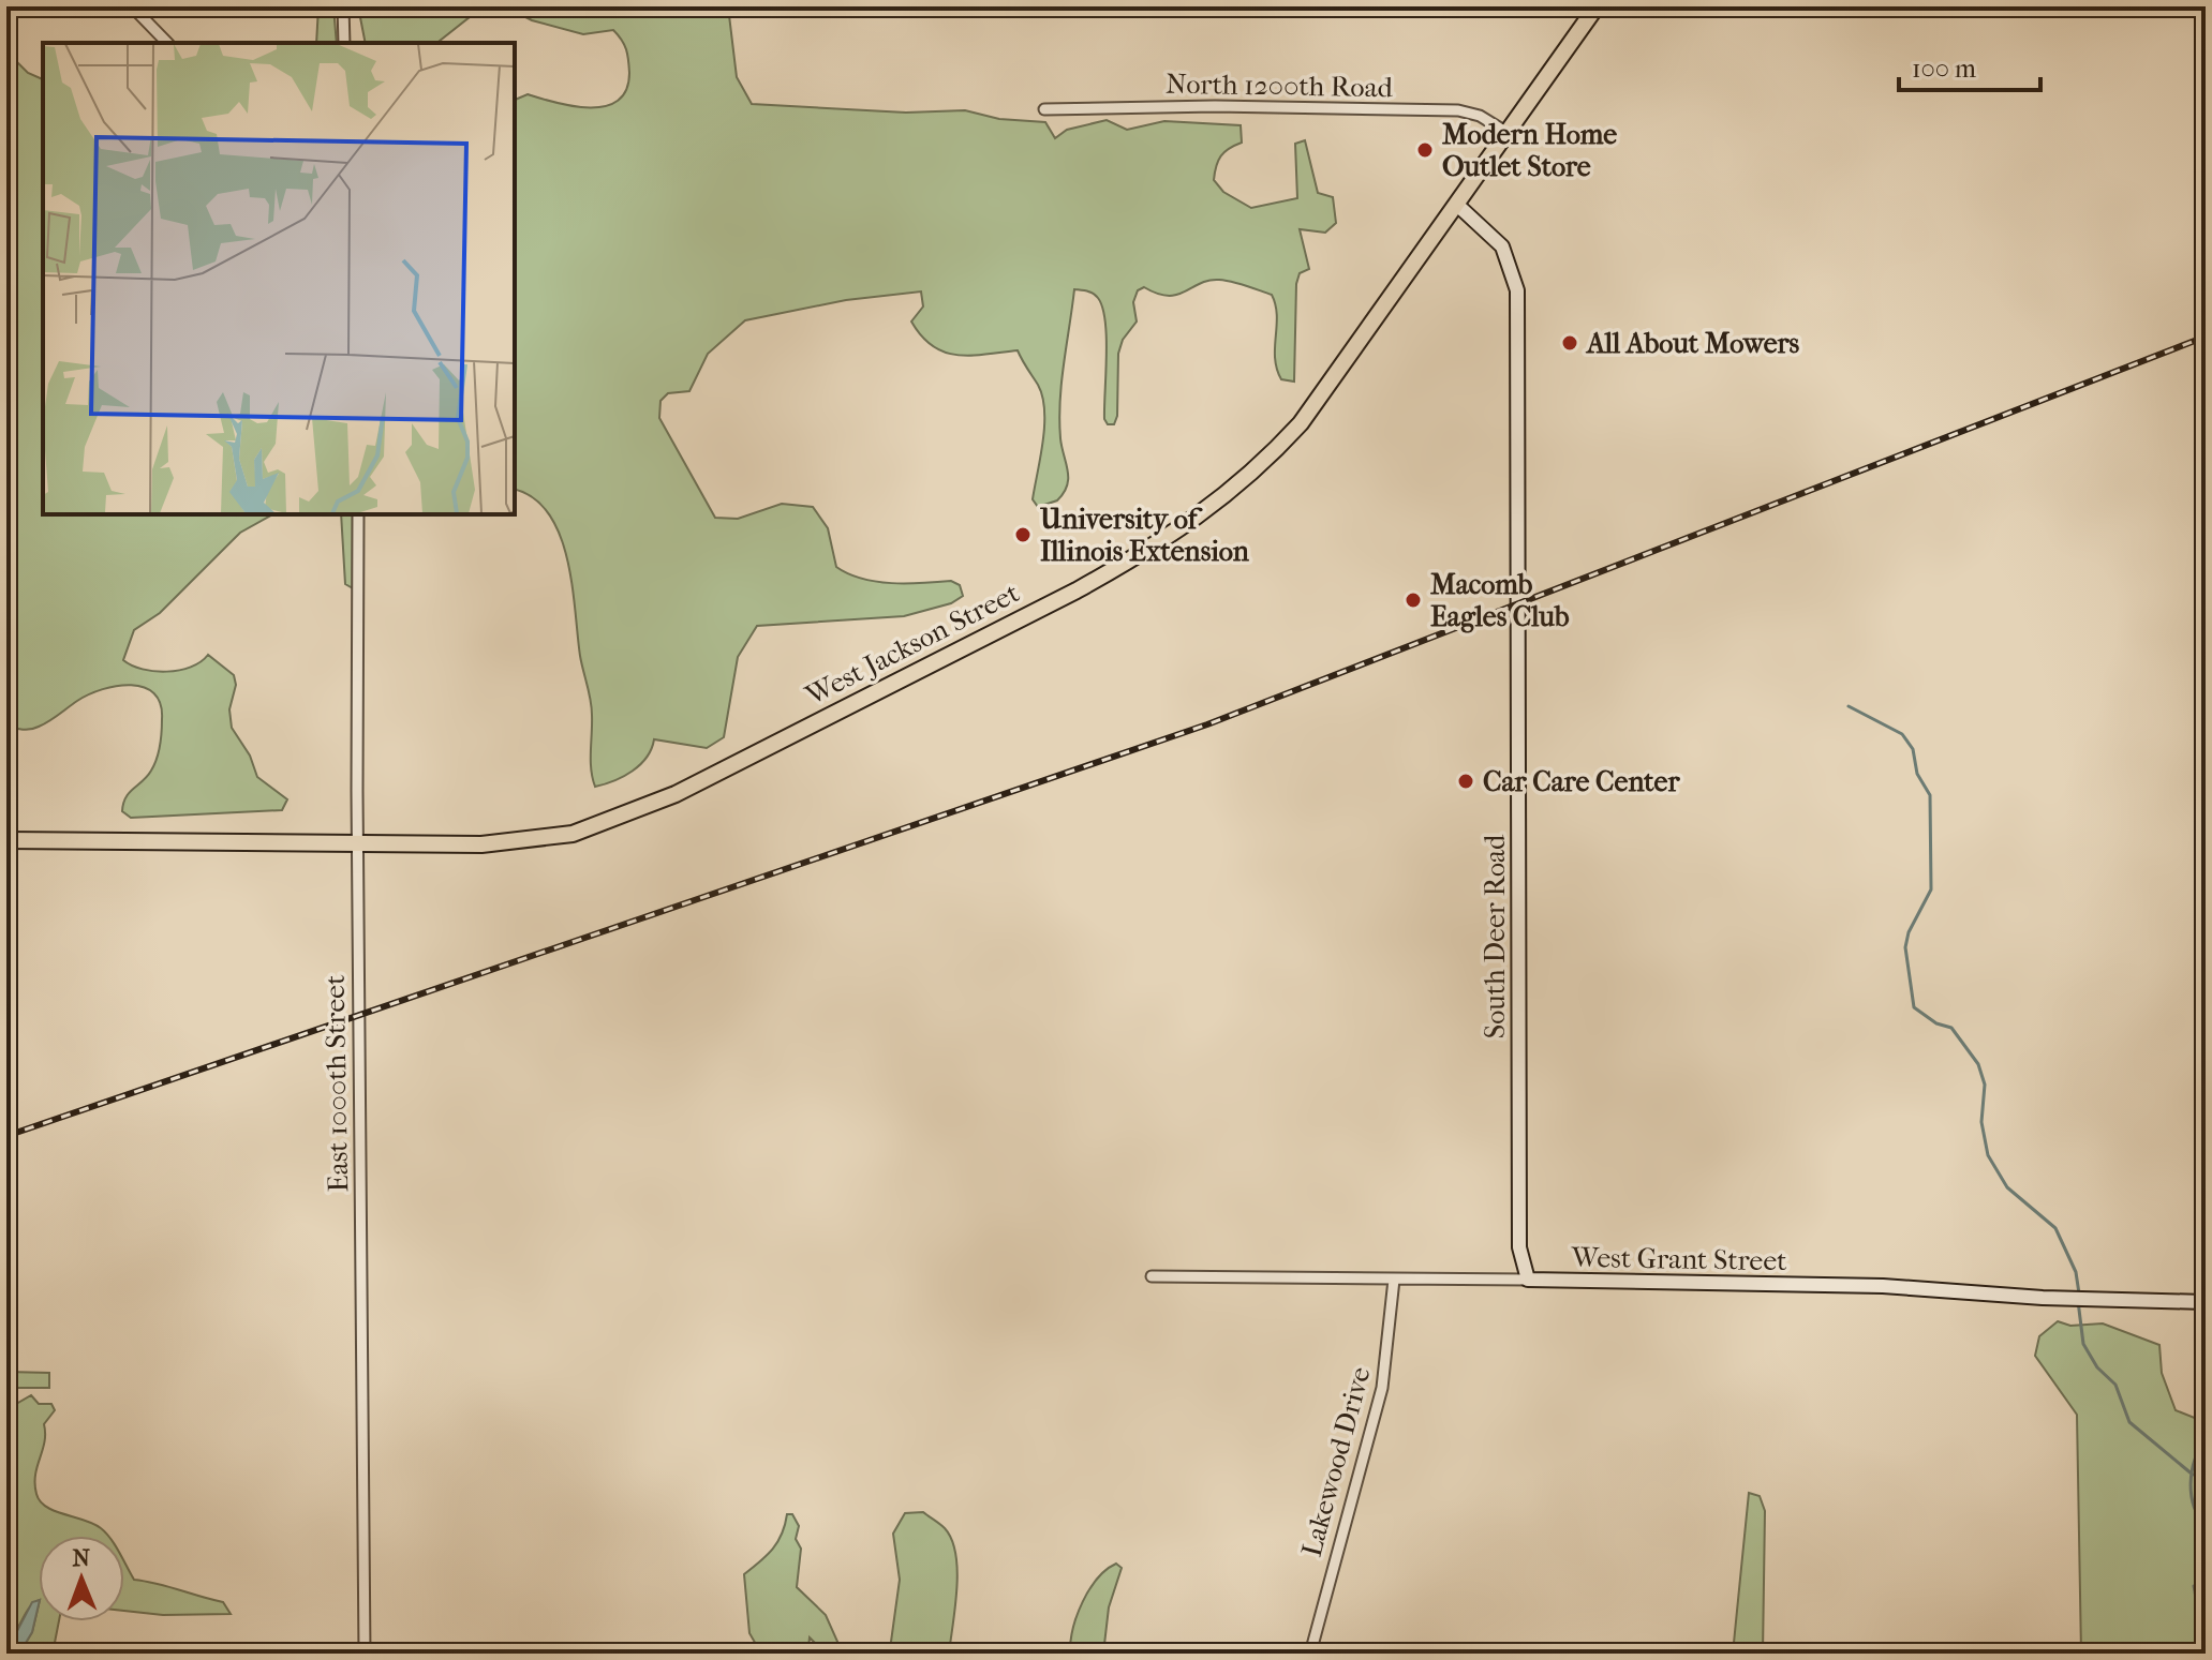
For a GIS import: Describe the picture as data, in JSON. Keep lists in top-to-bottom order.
{
  "streets": {
    "main road": ["West Jackson Street", "South Deer Road", "West Grant Street"],
    "street": ["North 1200th Road", "East 1000th Street", "Lakewood Drive"]
  },
  "crossings": [
    ["North 1200th Road", "West Jackson Street"],
    ["West Jackson Street", "South Deer Road"],
    ["West Jackson Street", "East 1000th Street"],
    ["South Deer Road", "West Grant Street"],
    ["West Grant Street", "Lakewood Drive"]
  ],
  "places": [
    "Modern Home Outlet Store",
    "All About Mowers",
    "University of Illinois Extension",
    "Macomb Eagles Club",
    "Car Care Center"
  ],
  "scale_bar": "100 m",
  "north": "top"
}
